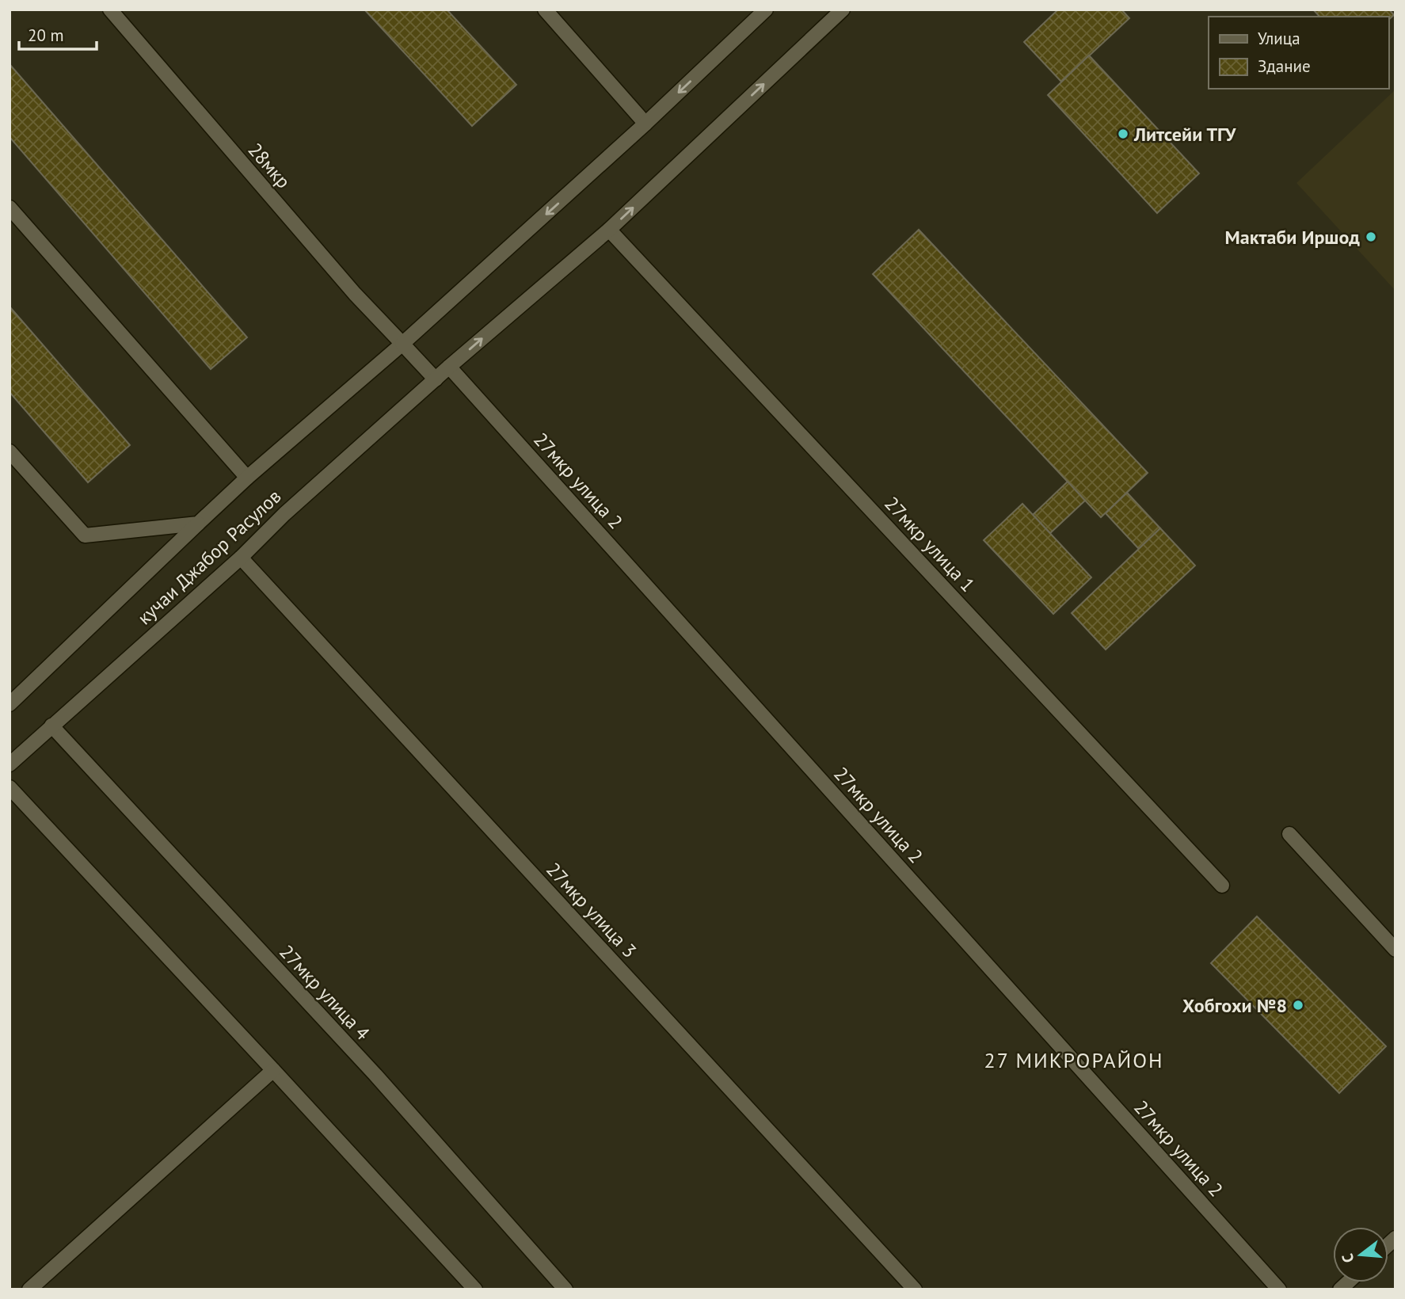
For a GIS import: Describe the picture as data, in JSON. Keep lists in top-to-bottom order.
{
  "streets": {
    "street": [
      "28мкр",
      "27мкр улица 2",
      "27мкр улица 1",
      "кучаи Джабор Расулов",
      "27мкр улица 3",
      "27мкр улица 4"
    ]
  },
  "crossings": [
    ["28мкр", "кучаи Джабор Расулов"],
    ["27мкр улица 2", "кучаи Джабор Расулов"],
    ["27мкр улица 1", "кучаи Джабор Расулов"],
    ["кучаи Джабор Расулов", "27мкр улица 3"],
    ["кучаи Джабор Расулов", "27мкр улица 4"]
  ],
  "districts": ["27 МИКРОРАЙОН"],
  "places": ["Литсейи ТГУ", "Мактаби Иршод", "Хобгохи №8"],
  "legend": ["Улица", "Здание"],
  "scale_bar": "20 m",
  "north": "left"
}
